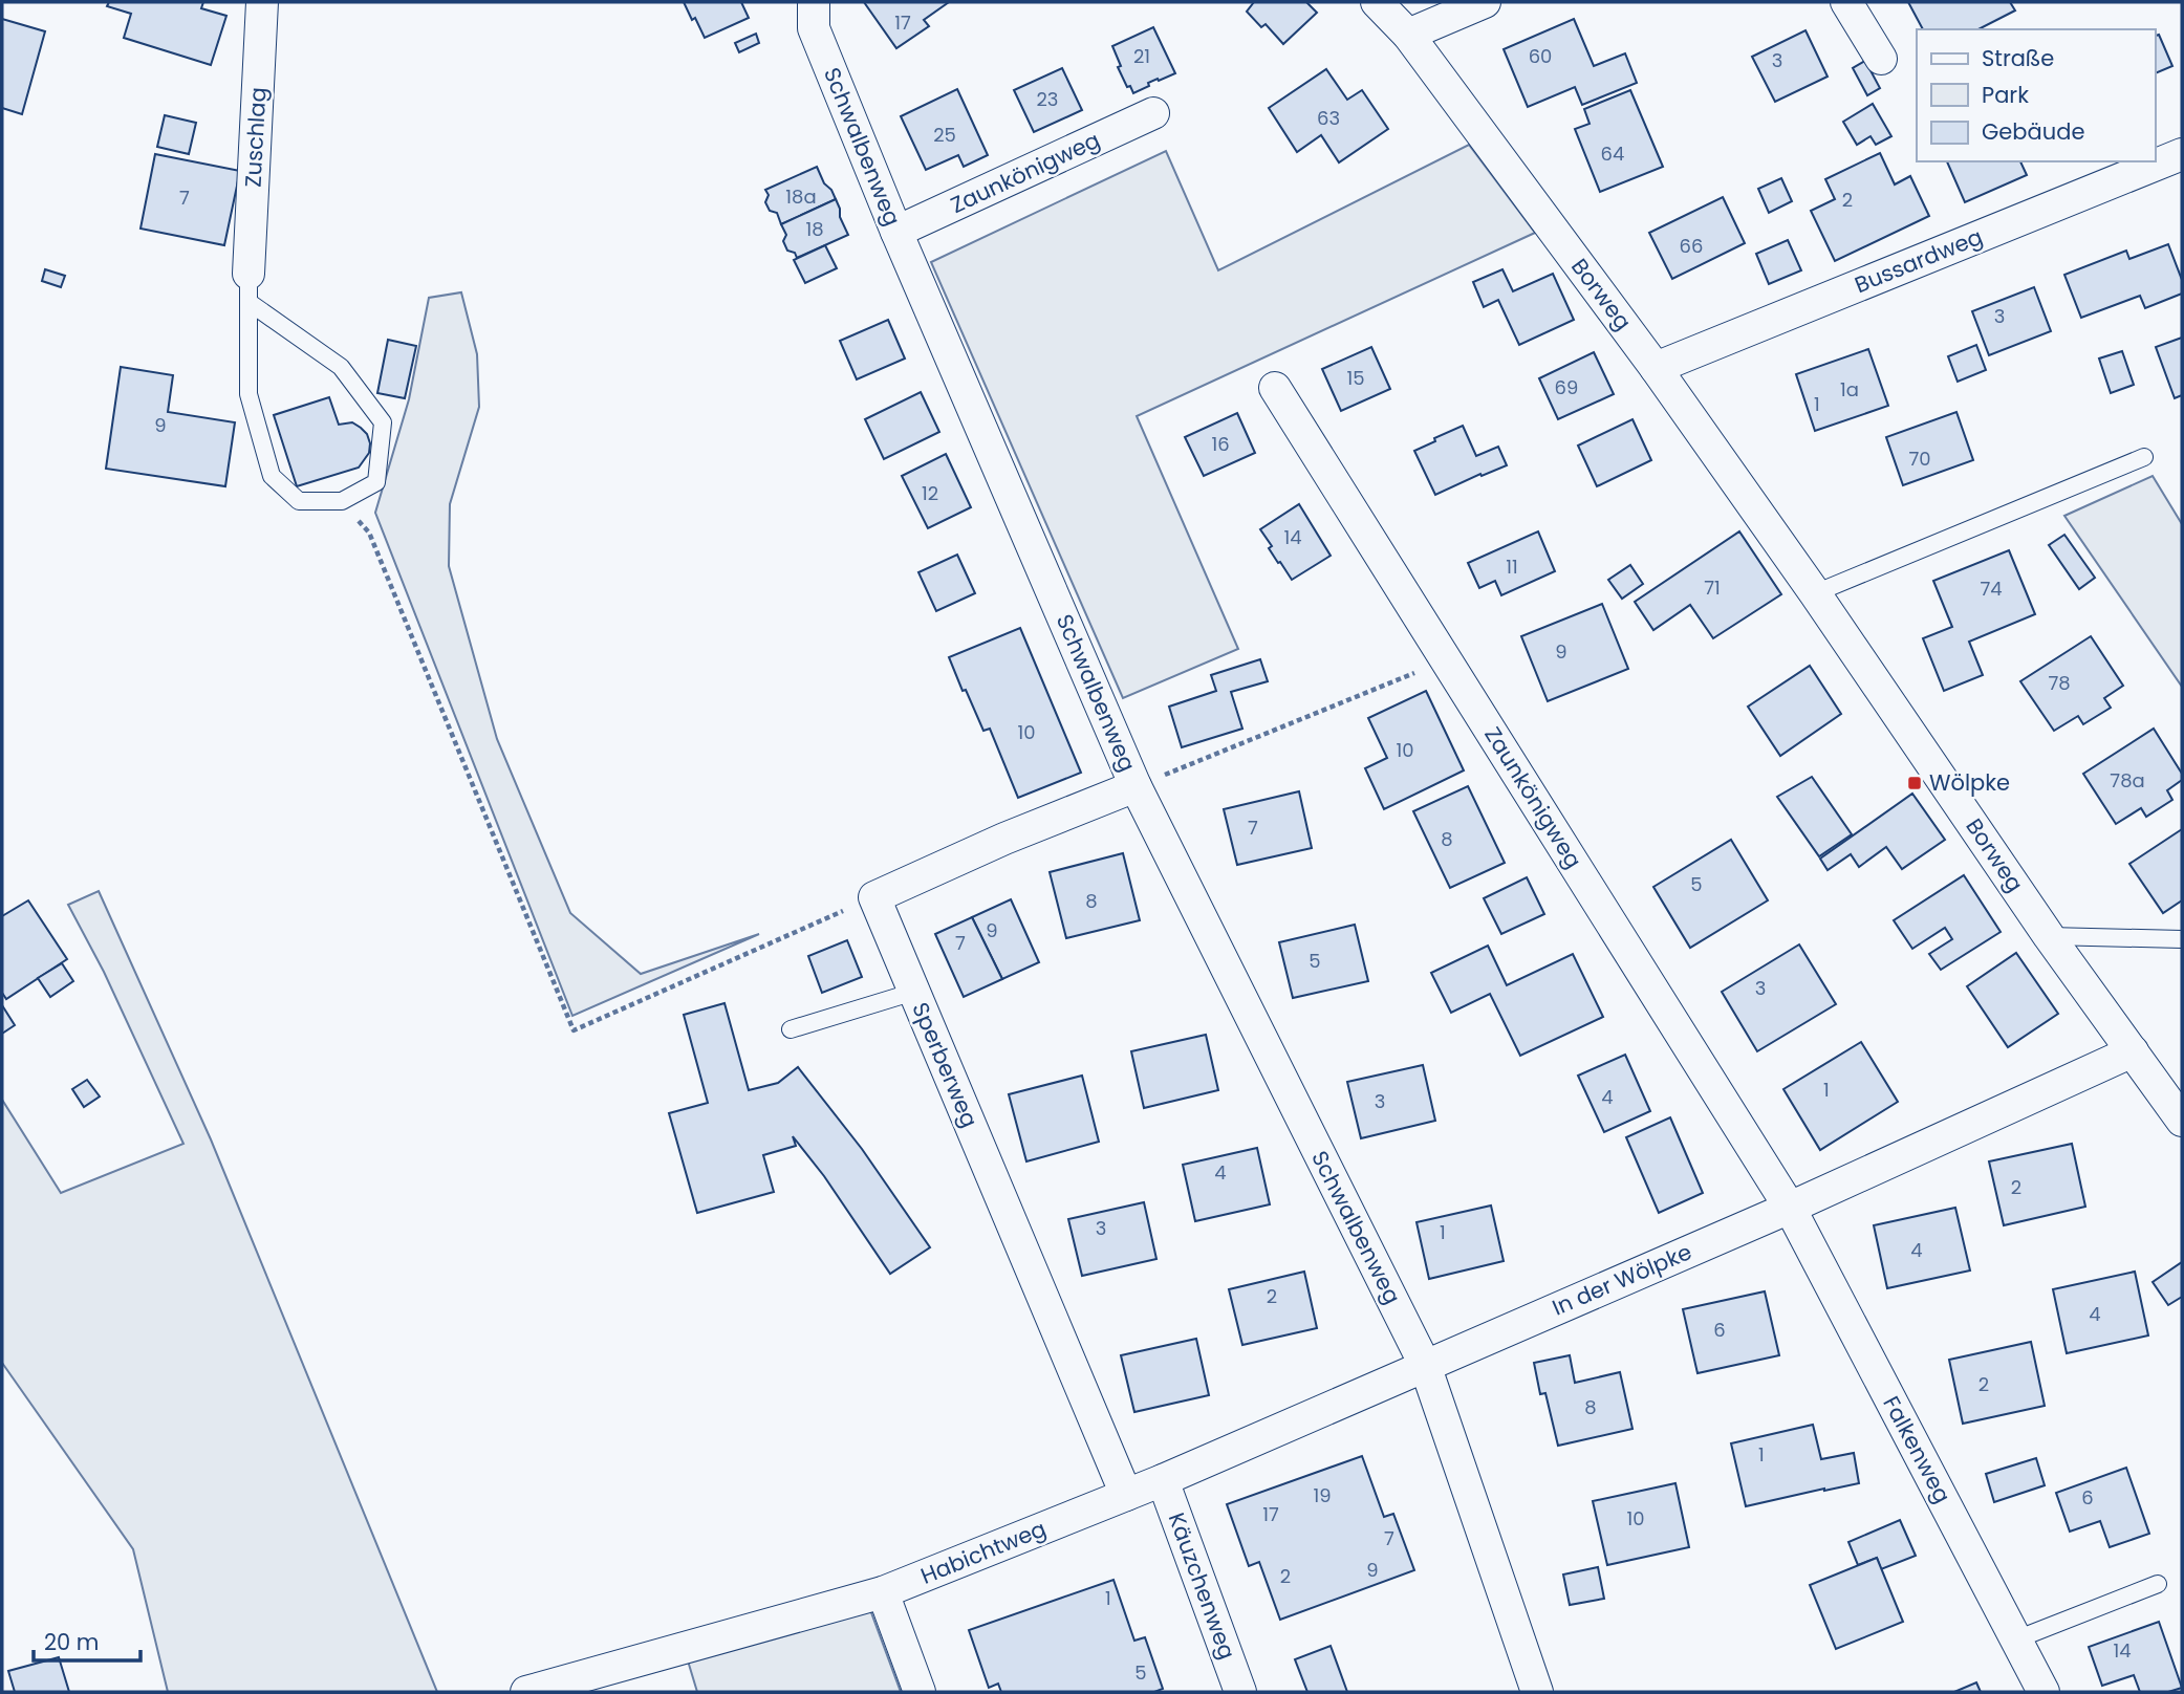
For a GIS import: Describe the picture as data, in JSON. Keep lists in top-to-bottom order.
{
  "streets": {
    "street": [
      "Zuschlag",
      "Schwalbenweg",
      "Zaunkönigweg",
      "Bussardweg",
      "Borweg",
      "Sperberweg",
      "In der Wölpke",
      "Falkenweg",
      "Habichtweg",
      "Käuzchenweg"
    ]
  },
  "crossings": [
    ["Schwalbenweg", "Zaunkönigweg"],
    ["Schwalbenweg", "In der Wölpke"],
    ["Schwalbenweg", "Habichtweg"],
    ["Zaunkönigweg", "In der Wölpke"],
    ["Zaunkönigweg", "Falkenweg"],
    ["Bussardweg", "Borweg"],
    ["Borweg", "In der Wölpke"],
    ["Sperberweg", "Habichtweg"],
    ["In der Wölpke", "Falkenweg"],
    ["In der Wölpke", "Habichtweg"],
    ["Habichtweg", "Käuzchenweg"]
  ],
  "places": {
    "transit": ["Wölpke"]
  },
  "house_numbers": [
    "17",
    "21",
    "60",
    "3",
    "23",
    "63",
    "25",
    "64",
    "18a",
    "7",
    "2",
    "18",
    "66",
    "3",
    "15",
    "69",
    "1a",
    "1",
    "9",
    "16",
    "70",
    "12",
    "14",
    "11",
    "71",
    "74",
    "9",
    "78",
    "10",
    "10",
    "78a",
    "7",
    "8",
    "5",
    "8",
    "9",
    "7",
    "5",
    "3",
    "1",
    "4",
    "3",
    "4",
    "2",
    "3",
    "1",
    "4",
    "2",
    "4",
    "6",
    "2",
    "8",
    "1",
    "19",
    "6",
    "17",
    "10",
    "7",
    "9",
    "2",
    "1",
    "14",
    "5"
  ],
  "legend": ["Straße", "Park", "Gebäude"],
  "scale_bar": "20 m"
}
